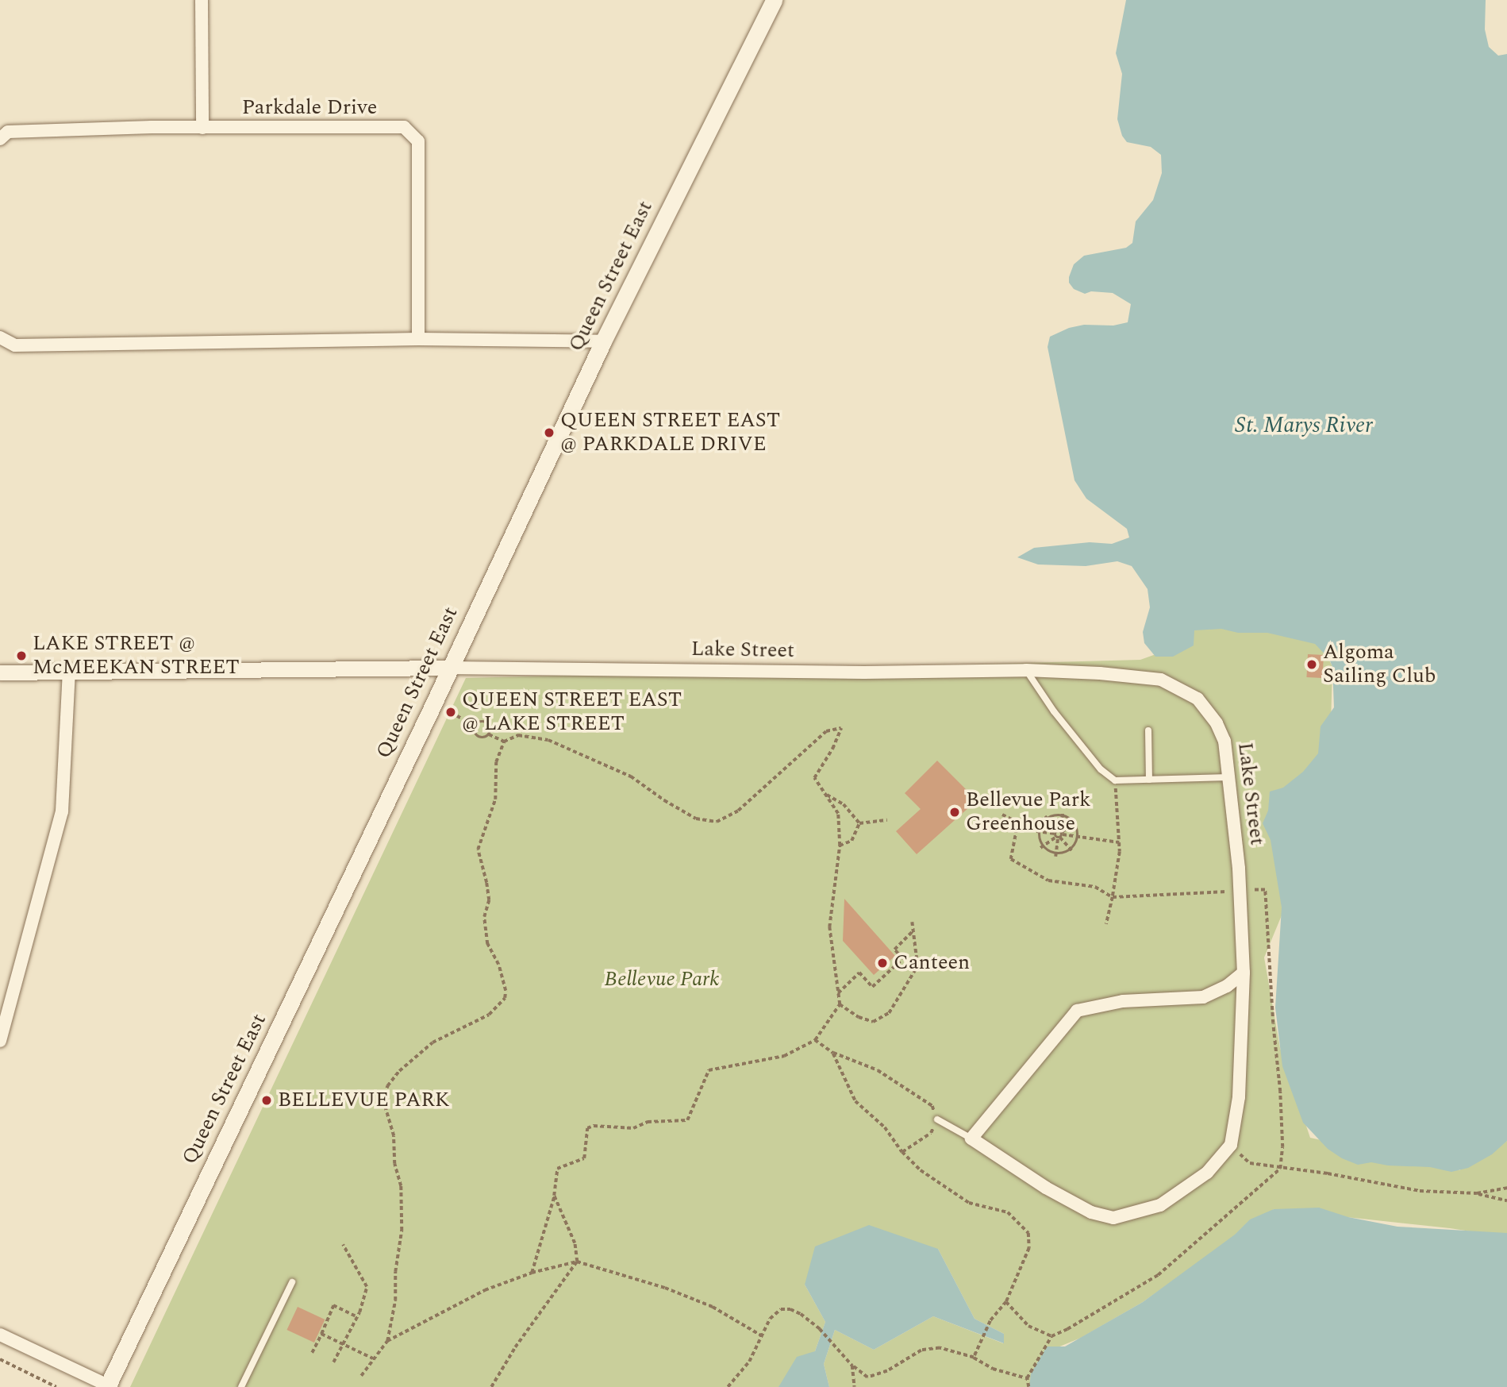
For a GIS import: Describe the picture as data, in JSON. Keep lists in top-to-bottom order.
{
  "streets": {
    "main road": ["Queen Street East"],
    "street": ["Parkdale Drive", "Lake Street"]
  },
  "crossings": [
    ["Queen Street East", "Lake Street"]
  ],
  "water": ["St. Marys River"],
  "parks": ["Bellevue Park"],
  "places": [
    "QUEEN STREET EAST @ PARKDALE DRIVE",
    "LAKE STREET @ McMEEKAN STREET",
    "Algoma Sailing Club",
    "QUEEN STREET EAST @ LAKE STREET",
    "Bellevue Park Greenhouse",
    "Canteen",
    "BELLEVUE PARK"
  ]
}
